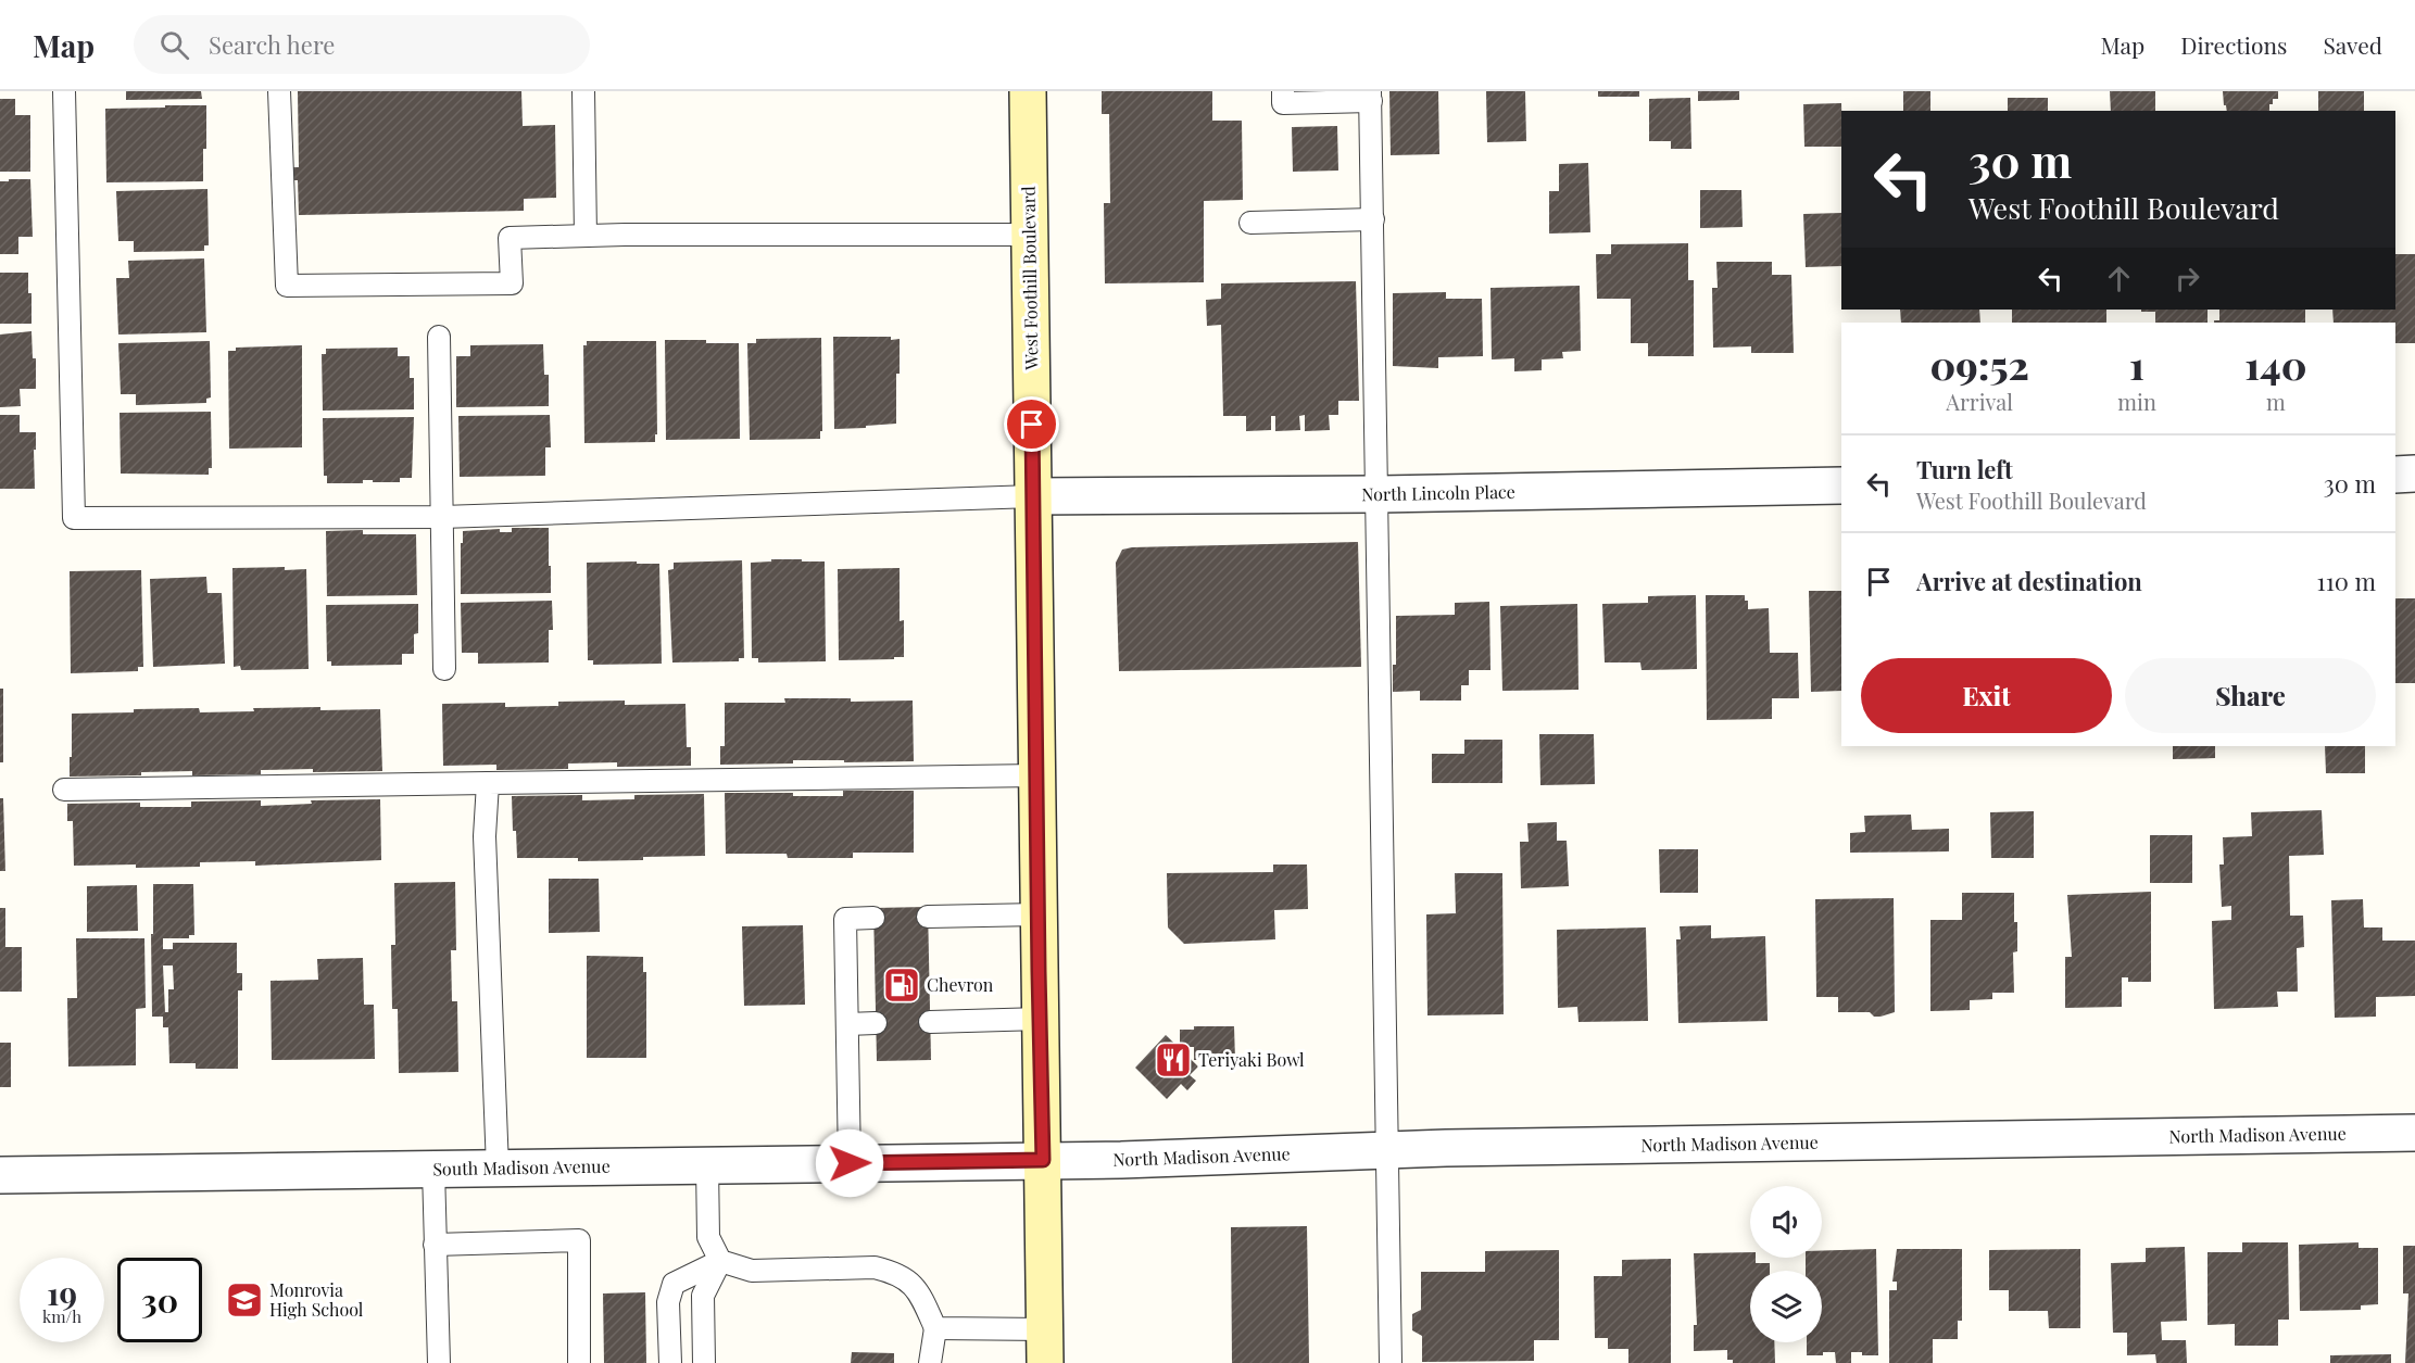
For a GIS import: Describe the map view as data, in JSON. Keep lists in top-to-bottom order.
{
  "streets": {
    "main road": ["West Foothill Boulevard"],
    "street": ["North Lincoln Place", "North Madison Avenue", "South Madison Avenue"]
  },
  "crossings": [
    ["West Foothill Boulevard", "North Lincoln Place"],
    ["West Foothill Boulevard", "North Madison Avenue"],
    ["West Foothill Boulevard", "South Madison Avenue"],
    ["North Madison Avenue", "South Madison Avenue"]
  ],
  "places": {
    "fuel station": ["Chevron"],
    "restaurant": ["Teriyaki Bowl"],
    "school or university": ["Monrovia High School"]
  },
  "page": {
    "header": "Map",
    "search": "Search here",
    "nav": ["Map", "Directions", "Saved"],
    "turn": ["30 m", "West Foothill Boulevard"],
    "eta": [
      "09:52",
      "Arrival",
      "1",
      "min",
      "140",
      "m"
    ],
    "list": [
      {
        "name": "Turn left",
        "note": "West Foothill Boulevard",
        "value": "30 m"
      },
      {
        "name": "Arrive at destination",
        "value": "110 m"
      }
    ],
    "buttons": ["Exit", "Share"],
    "speed": "19 km/h",
    "limit": "30"
  }
}
